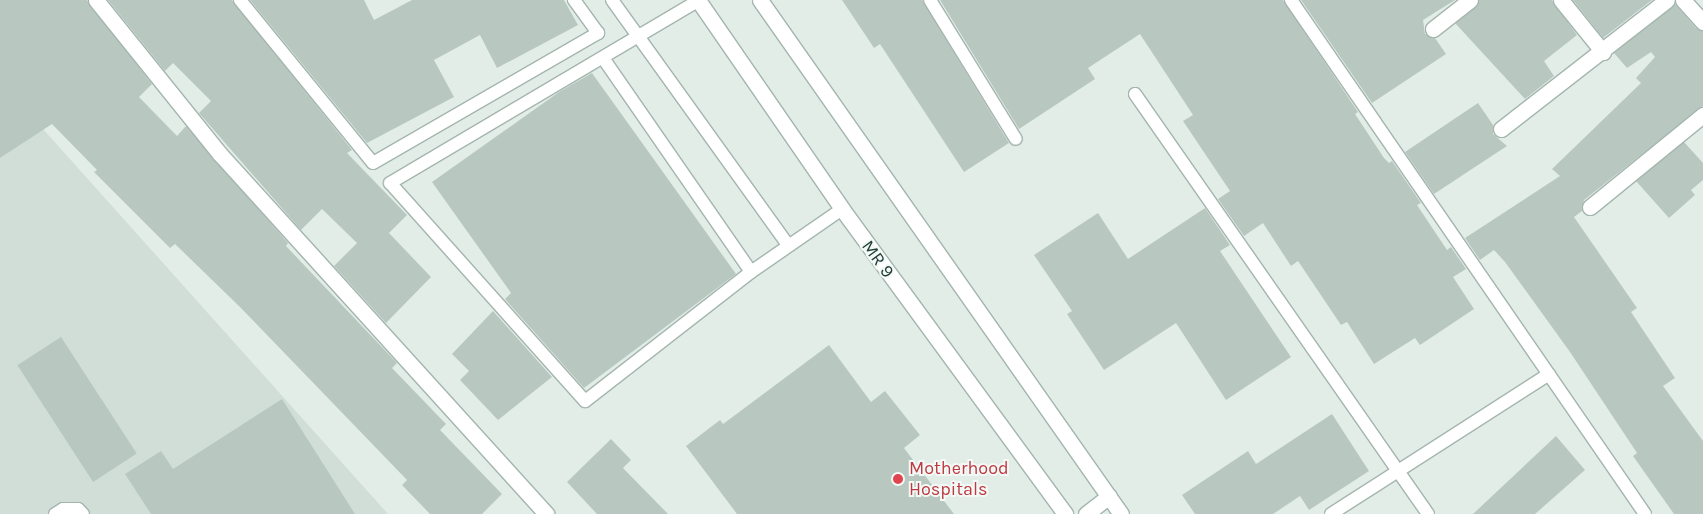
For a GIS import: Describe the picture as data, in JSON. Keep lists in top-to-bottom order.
{
  "streets": {
    "street": ["MR 9"]
  },
  "places": ["Motherhood Hospitals"]
}
